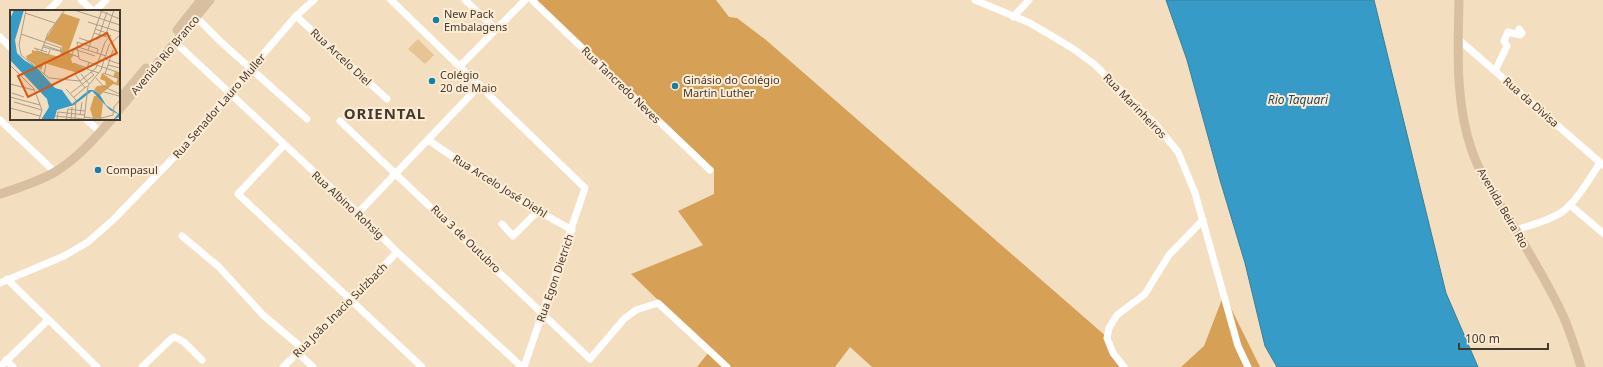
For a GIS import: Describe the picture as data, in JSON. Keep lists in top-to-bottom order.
{
  "streets": {
    "main road": ["Avenida Rio Branco", "Avenida Beira Rio"],
    "street": [
      "Rua Arcelo Diel",
      "Rua Tancredo Neves",
      "Rua da Divisa",
      "Rua Senador Lauro Muller",
      "Rua Marinheiros",
      "Rua Arcelo José Diehl",
      "Rua Albino Rohsig",
      "Rua 3 de Outubro",
      "Rua Egon Dietrich",
      "Rua João Inacio Sulzbach"
    ]
  },
  "crossings": [
    ["Avenida Rio Branco", "Rua Albino Rohsig"],
    ["Rua Arcelo Diel", "Rua Senador Lauro Muller"],
    ["Rua da Divisa", "Avenida Beira Rio"],
    ["Rua Senador Lauro Muller", "Rua Albino Rohsig"],
    ["Rua Arcelo José Diehl", "Rua Egon Dietrich"],
    ["Rua Albino Rohsig", "Rua Egon Dietrich"],
    ["Rua Albino Rohsig", "Rua João Inacio Sulzbach"],
    ["Rua 3 de Outubro", "Rua Egon Dietrich"]
  ],
  "districts": ["ORIENTAL"],
  "water": ["Rio Taquari"],
  "places": [
    "New Pack Embalagens",
    "Colégio 20 de Maio",
    "Ginásio do Colégio Martin Luther",
    "Compasul"
  ],
  "scale_bar": "100 m"
}
